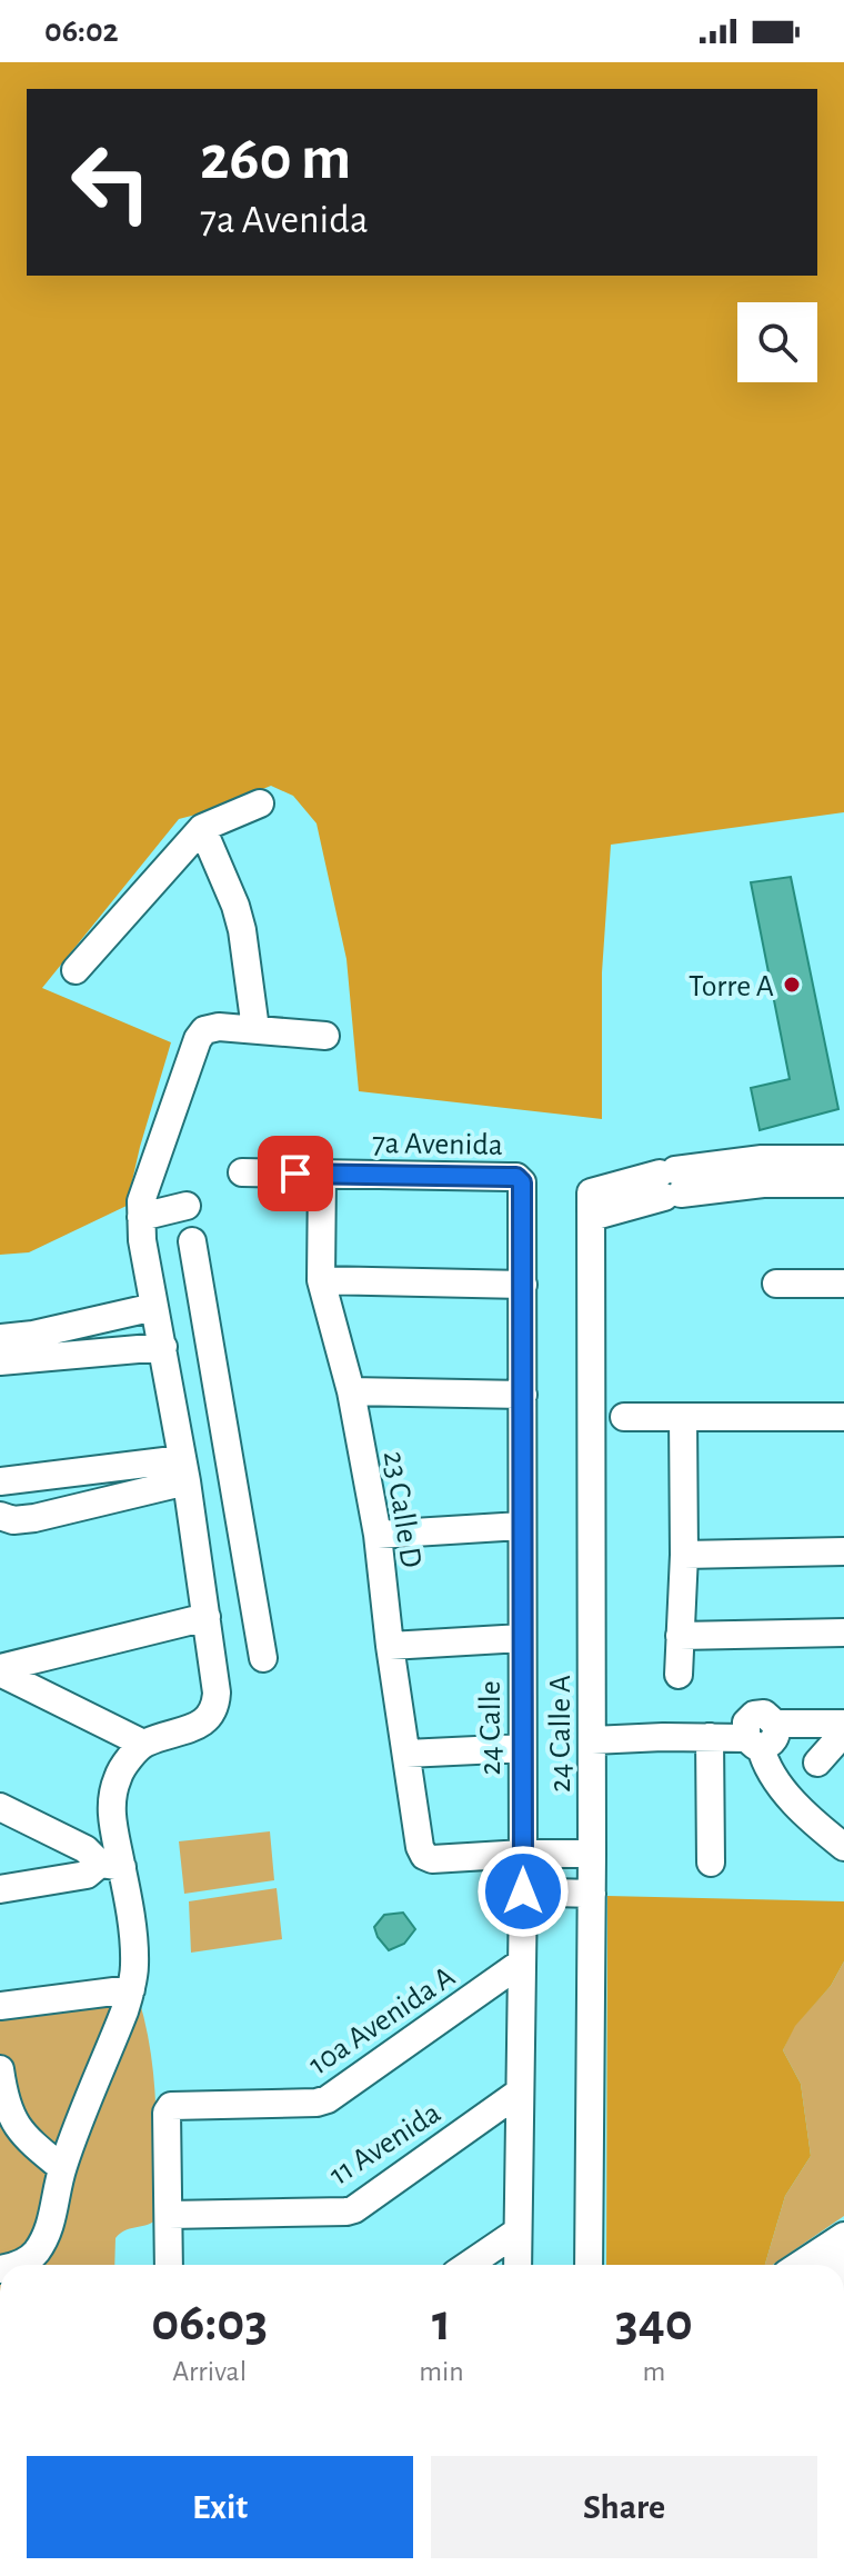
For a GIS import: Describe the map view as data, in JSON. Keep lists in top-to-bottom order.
{
  "streets": {
    "street": [
      "7a Avenida",
      "23 Calle D",
      "24 Calle",
      "24 Calle A",
      "10a Avenida A",
      "11 Avenida"
    ]
  },
  "crossings": [
    ["7a Avenida", "23 Calle D"],
    ["7a Avenida", "24 Calle"],
    ["23 Calle D", "24 Calle"],
    ["24 Calle", "10a Avenida A"],
    ["24 Calle", "11 Avenida"],
    ["10a Avenida A", "11 Avenida"]
  ],
  "places": ["Torre A"],
  "page": {
    "status": "06:02",
    "turn": ["260 m", "7a Avenida"],
    "eta": [
      "06:03",
      "Arrival",
      "1",
      "min",
      "340",
      "m"
    ],
    "buttons": ["Exit", "Share"]
  }
}
